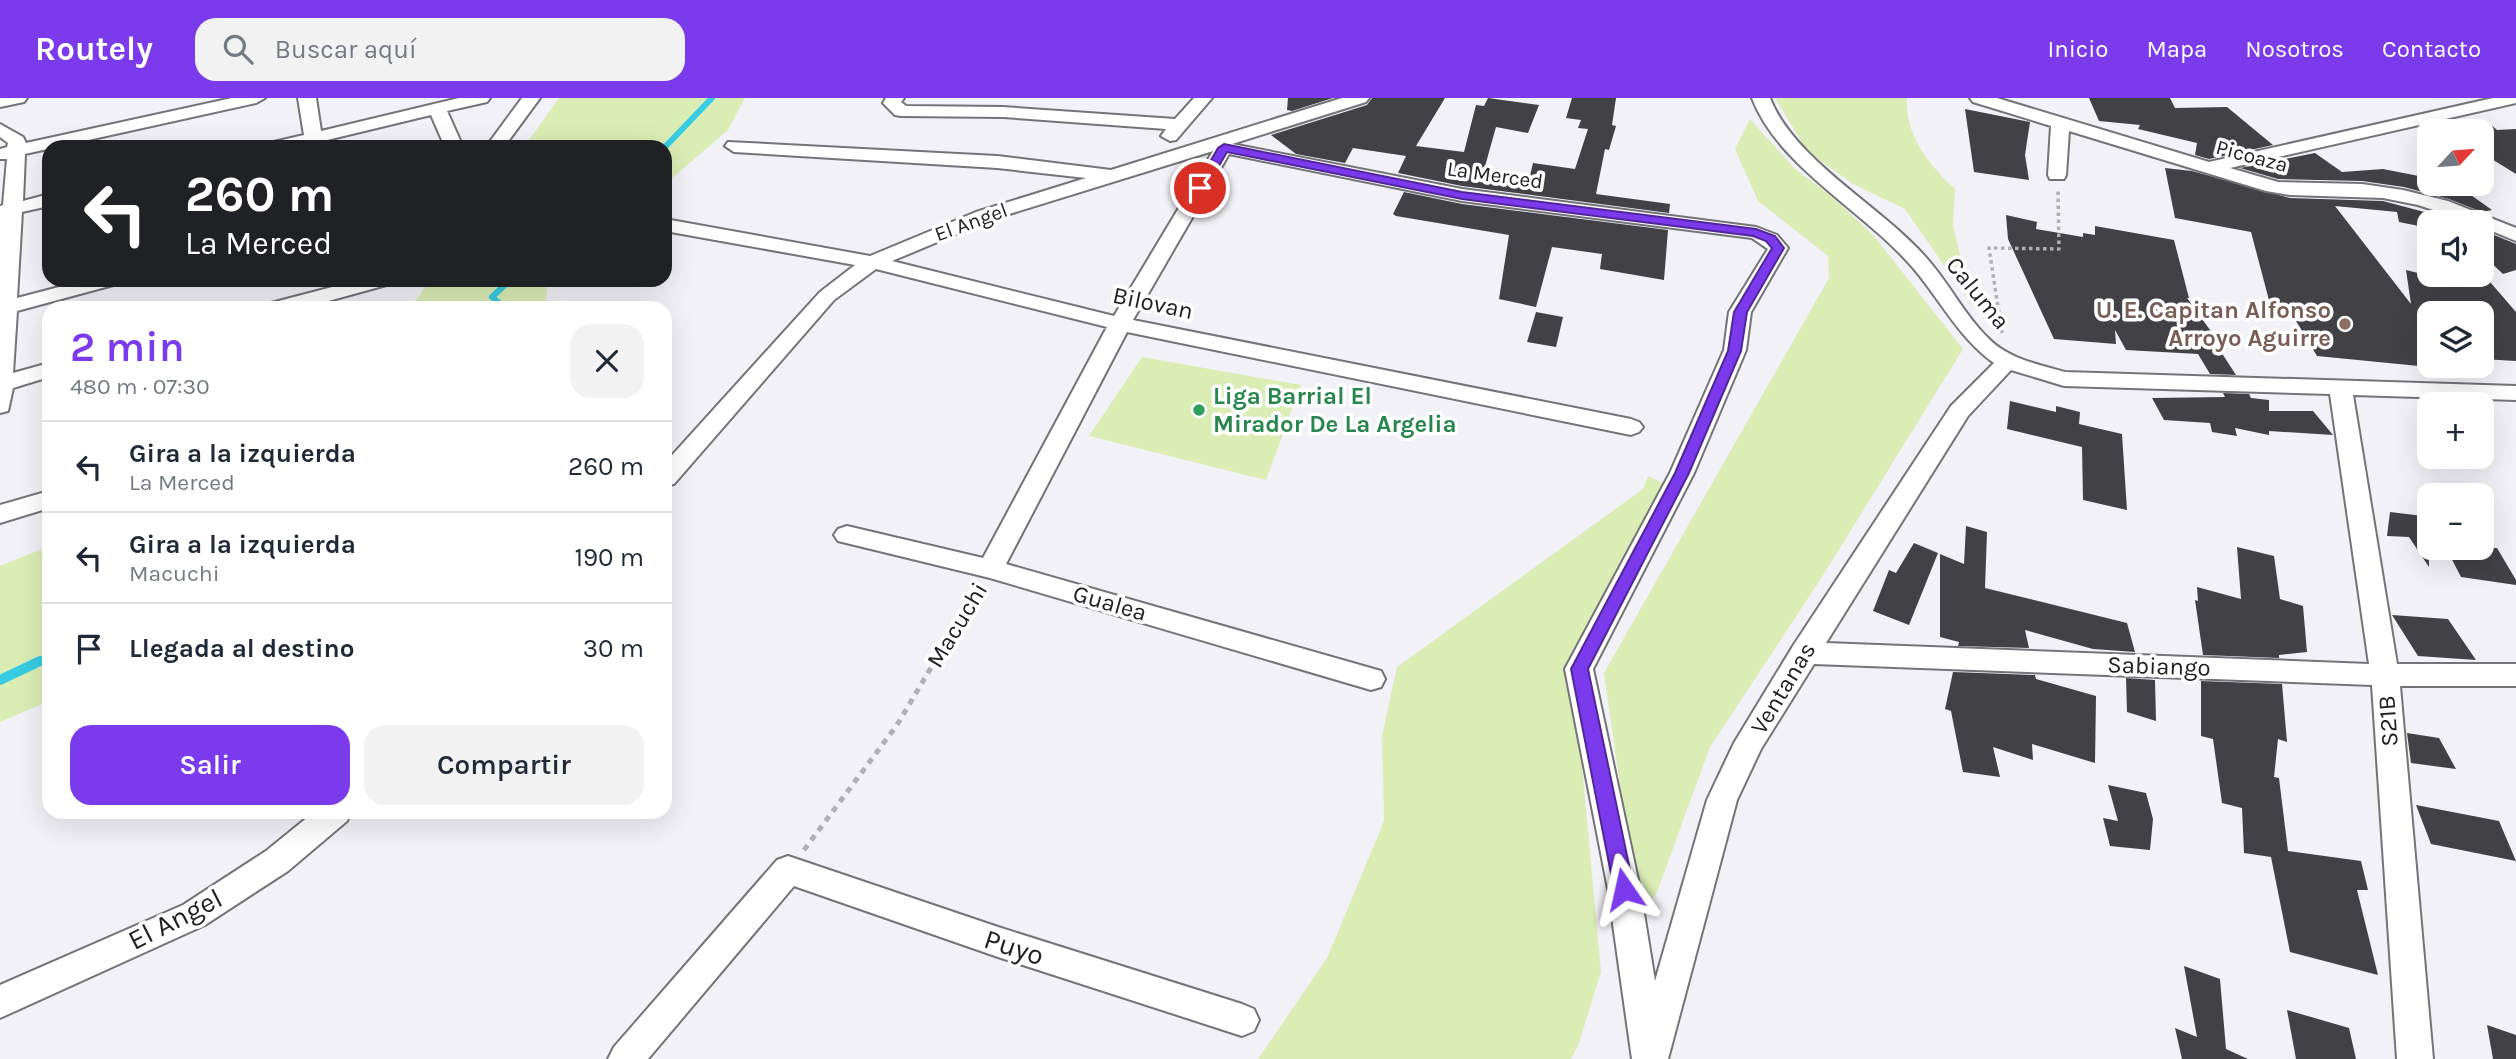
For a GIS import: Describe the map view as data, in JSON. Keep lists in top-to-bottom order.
{
  "streets": {
    "street": [
      "Picoaza",
      "La Merced",
      "El Angel",
      "Caluma",
      "Bilovan",
      "Gualea",
      "Macuchi",
      "Sabiango",
      "Ventanas",
      "S21B",
      "Puyo"
    ]
  },
  "crossings": [
    ["La Merced", "El Angel"],
    ["La Merced", "Macuchi"],
    ["El Angel", "Bilovan"],
    ["El Angel", "Macuchi"],
    ["Caluma", "Ventanas"],
    ["Caluma", "S21B"],
    ["Bilovan", "Macuchi"],
    ["Gualea", "Macuchi"],
    ["Macuchi", "Puyo"],
    ["Sabiango", "Ventanas"],
    ["Sabiango", "S21B"]
  ],
  "places": ["U. E. Capitan Alfonso Arroyo Aguirre", "Liga Barrial El Mirador De La Argelia"],
  "north": "top right",
  "page": {
    "header": "Routely",
    "search": "Buscar aquí",
    "nav": [
      "Inicio",
      "Mapa",
      "Nosotros",
      "Contacto"
    ],
    "map_buttons": ["+", "−"],
    "turn": ["260 m", "La Merced"],
    "heading": ["2 min", "480 m · 07:30"],
    "list": [
      {
        "name": "Gira a la izquierda",
        "note": "La Merced",
        "value": "260 m"
      },
      {
        "name": "Gira a la izquierda",
        "note": "Macuchi",
        "value": "190 m"
      },
      {
        "name": "Llegada al destino",
        "value": "30 m"
      }
    ],
    "buttons": ["Salir", "Compartir"]
  }
}
